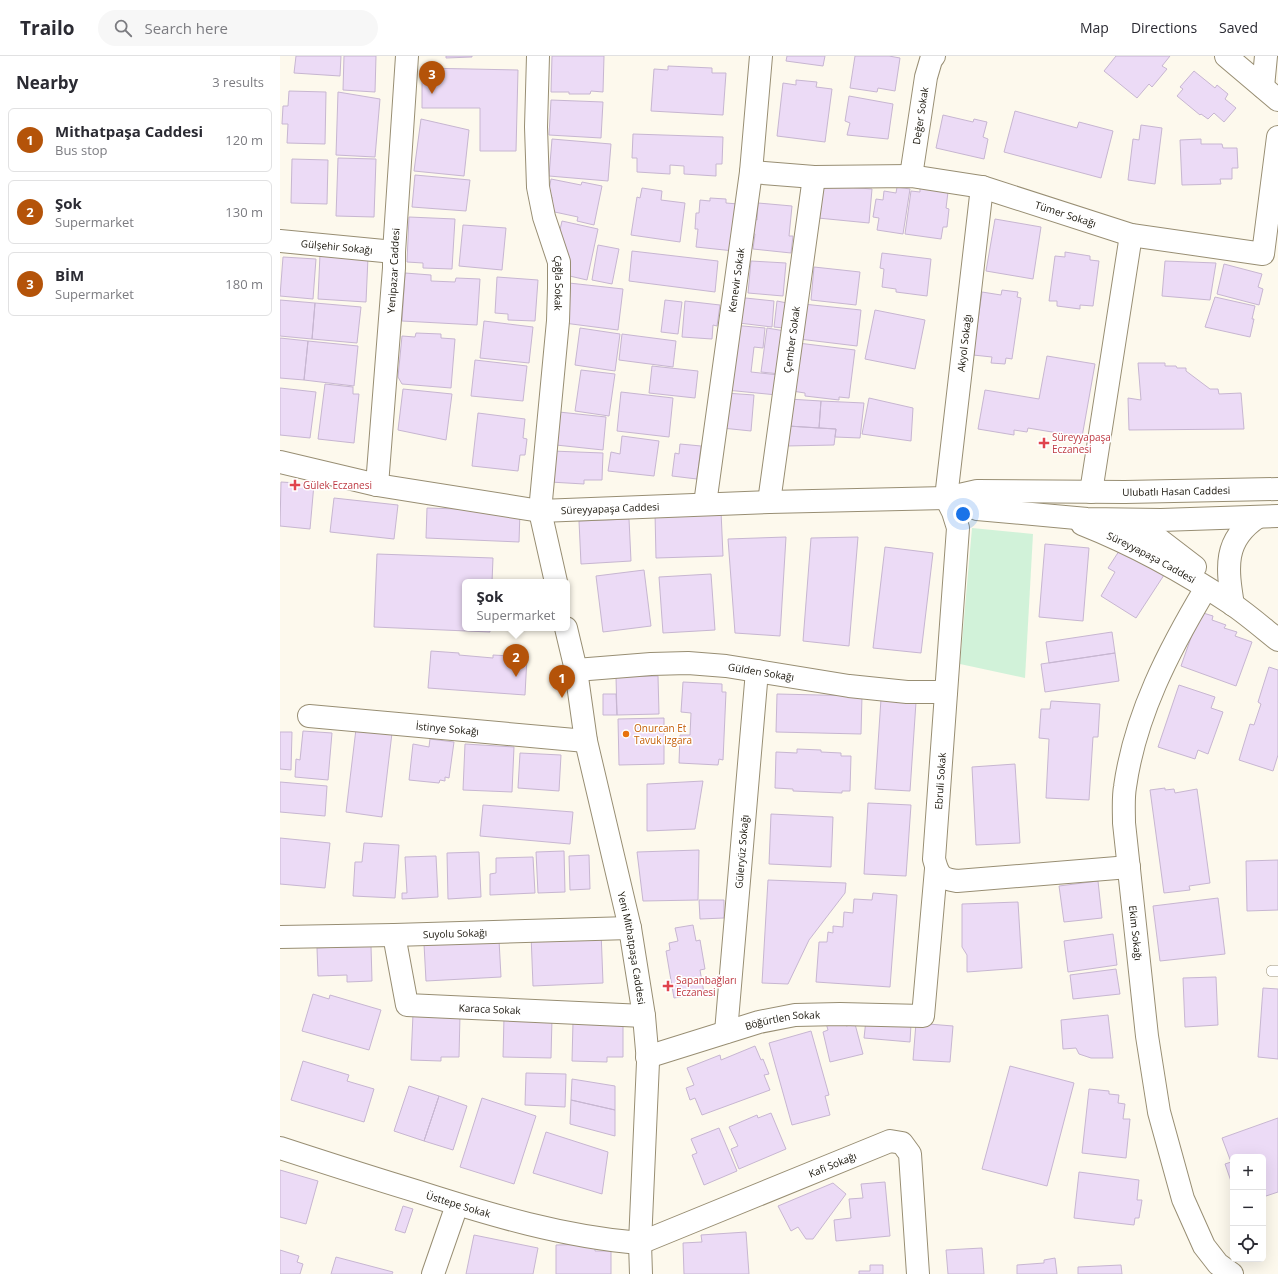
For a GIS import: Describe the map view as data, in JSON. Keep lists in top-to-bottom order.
{
  "streets": {
    "street": [
      "Değer Sokak",
      "Tümer Sokağı",
      "Gülşehir Sokağı",
      "Yenipazar Caddesi",
      "Kenevir Sokak",
      "Çağla Sokak",
      "Çember Sokak",
      "Akyol Sokağı",
      "Ulubatlı Hasan Caddesi",
      "Süreyyapaşa Caddesi",
      "Gülden Sokağı",
      "İstinye Sokağı",
      "Ebruli Sokak",
      "Güleryüz Sokağı",
      "Suyolu Sokağı",
      "Ekim Sokağı",
      "Yeni Mithatpaşa Caddesi",
      "Karaca Sokak",
      "Böğürtlen Sokak",
      "Kafi Sokağı",
      "Üsttepe Sokak"
    ]
  },
  "crossings": [
    ["Değer Sokak", "Tümer Sokağı"],
    ["Tümer Sokağı", "Kenevir Sokak"],
    ["Tümer Sokağı", "Çember Sokak"],
    ["Tümer Sokağı", "Akyol Sokağı"],
    ["Gülşehir Sokağı", "Yenipazar Caddesi"],
    ["Yenipazar Caddesi", "Süreyyapaşa Caddesi"],
    ["Kenevir Sokak", "Süreyyapaşa Caddesi"],
    ["Çağla Sokak", "Süreyyapaşa Caddesi"],
    ["Çember Sokak", "Süreyyapaşa Caddesi"],
    ["Akyol Sokağı", "Süreyyapaşa Caddesi"],
    ["Akyol Sokağı", "Ebruli Sokak"],
    ["Ulubatlı Hasan Caddesi", "Süreyyapaşa Caddesi"],
    ["Süreyyapaşa Caddesi", "Ebruli Sokak"],
    ["Süreyyapaşa Caddesi", "Ekim Sokağı"],
    ["Gülden Sokağı", "Ebruli Sokak"],
    ["Gülden Sokağı", "Güleryüz Sokağı"],
    ["Gülden Sokağı", "Yeni Mithatpaşa Caddesi"],
    ["İstinye Sokağı", "Yeni Mithatpaşa Caddesi"],
    ["Ebruli Sokak", "Böğürtlen Sokak"],
    ["Güleryüz Sokağı", "Böğürtlen Sokak"],
    ["Suyolu Sokağı", "Yeni Mithatpaşa Caddesi"],
    ["Suyolu Sokağı", "Karaca Sokak"],
    ["Yeni Mithatpaşa Caddesi", "Karaca Sokak"],
    ["Yeni Mithatpaşa Caddesi", "Böğürtlen Sokak"],
    ["Yeni Mithatpaşa Caddesi", "Kafi Sokağı"],
    ["Yeni Mithatpaşa Caddesi", "Üsttepe Sokak"],
    ["Kafi Sokağı", "Üsttepe Sokak"]
  ],
  "places": {
    "health": ["Süreyyapaşa Eczanesi", "Gülek Eczanesi", "Sapanbağları Eczanesi"],
    "other": ["Onurcan Et Tavuk Izgara"]
  },
  "page": {
    "header": "Trailo",
    "search": "Search here",
    "nav": ["Map", "Directions", "Saved"],
    "heading": ["Nearby", "3 results"],
    "pins": ["3", "2", "1"],
    "list": [
      {
        "mark": "1",
        "name": "Mi̇thatpaşa Caddesi̇",
        "note": "Bus stop",
        "value": "120 m"
      },
      {
        "mark": "2",
        "name": "Şok",
        "note": "Supermarket",
        "value": "130 m"
      },
      {
        "mark": "3",
        "name": "BİM",
        "note": "Supermarket",
        "value": "180 m"
      }
    ],
    "popup": ["Şok", "Supermarket"],
    "map_buttons": ["+", "−"]
  }
}
